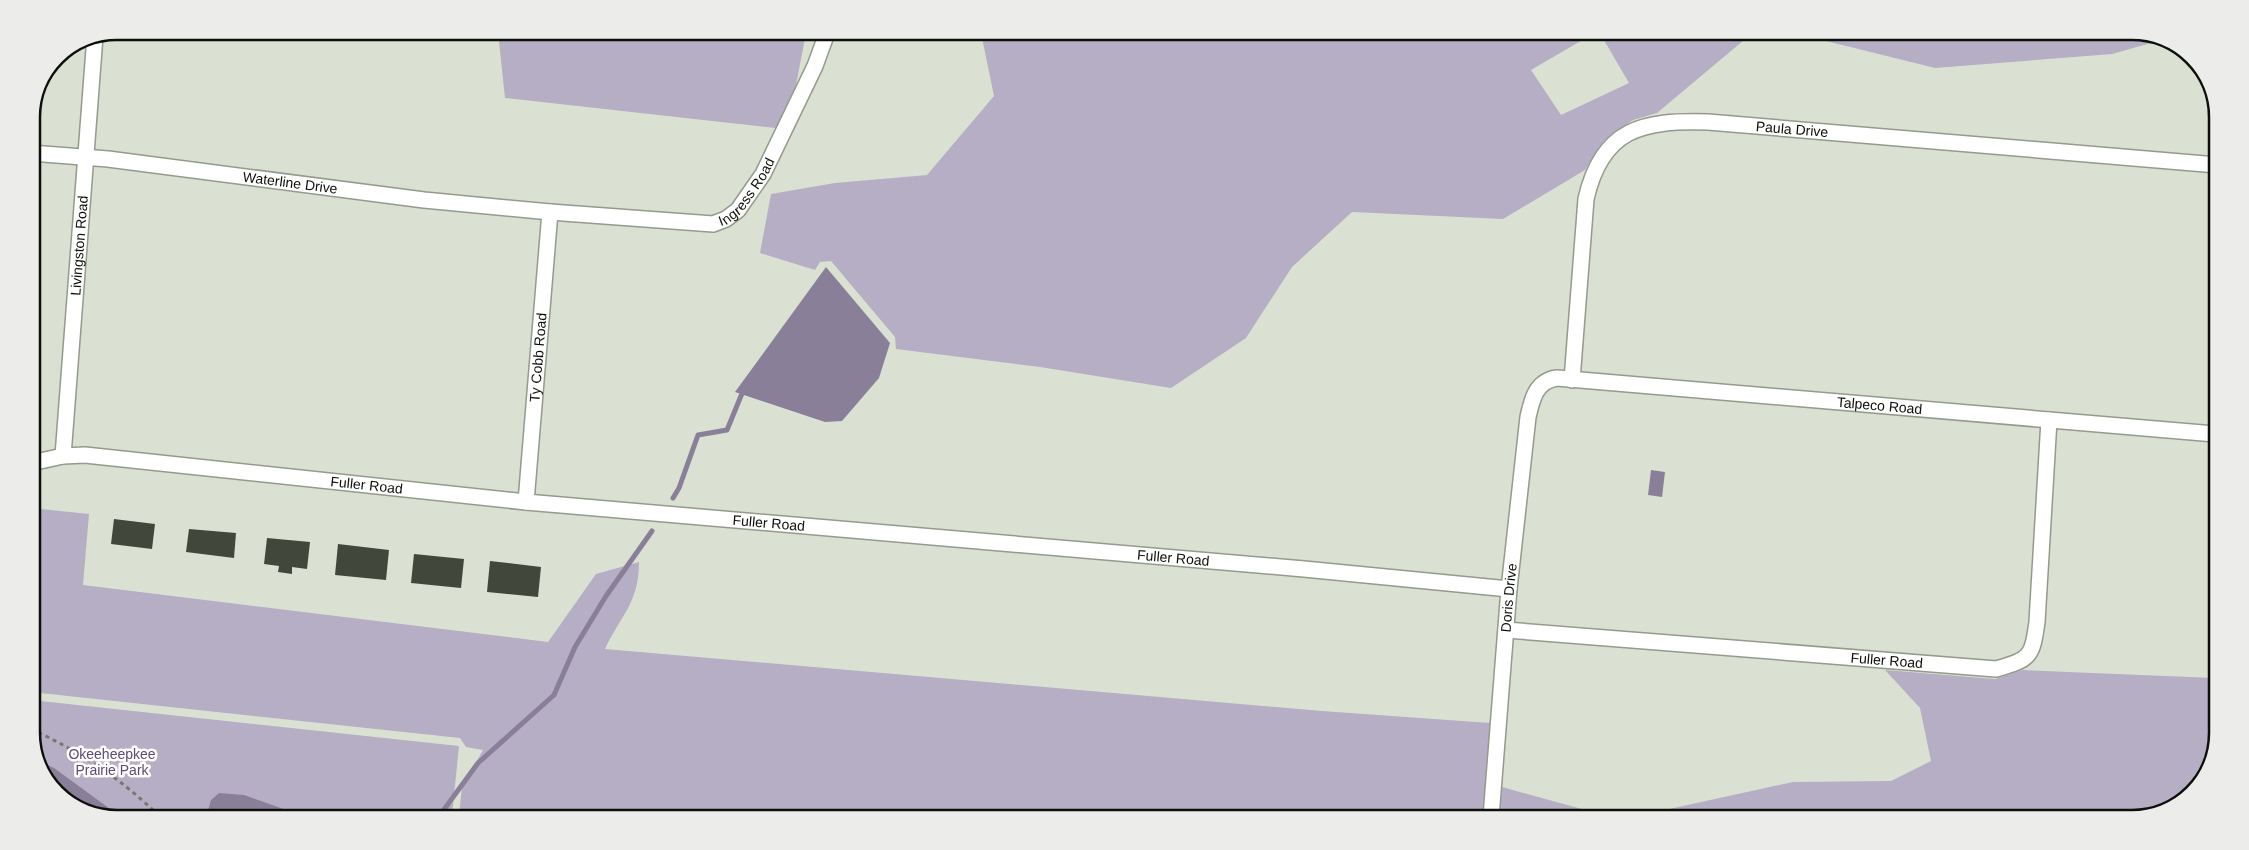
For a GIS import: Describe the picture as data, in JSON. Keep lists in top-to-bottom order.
{
  "streets": {
    "street": [
      "Paula Drive",
      "Waterline Drive",
      "Ingress Road",
      "Livingston Road",
      "Ty Cobb Road",
      "Talpeco Road",
      "Fuller Road",
      "Doris Drive"
    ]
  },
  "crossings": [
    ["Paula Drive", "Talpeco Road"],
    ["Waterline Drive", "Ingress Road"],
    ["Waterline Drive", "Livingston Road"],
    ["Waterline Drive", "Ty Cobb Road"],
    ["Ingress Road", "Ty Cobb Road"],
    ["Livingston Road", "Fuller Road"],
    ["Ty Cobb Road", "Fuller Road"],
    ["Talpeco Road", "Fuller Road"],
    ["Talpeco Road", "Doris Drive"],
    ["Fuller Road", "Doris Drive"]
  ],
  "parks": ["Okeeheepkee Prairie Park"]
}
